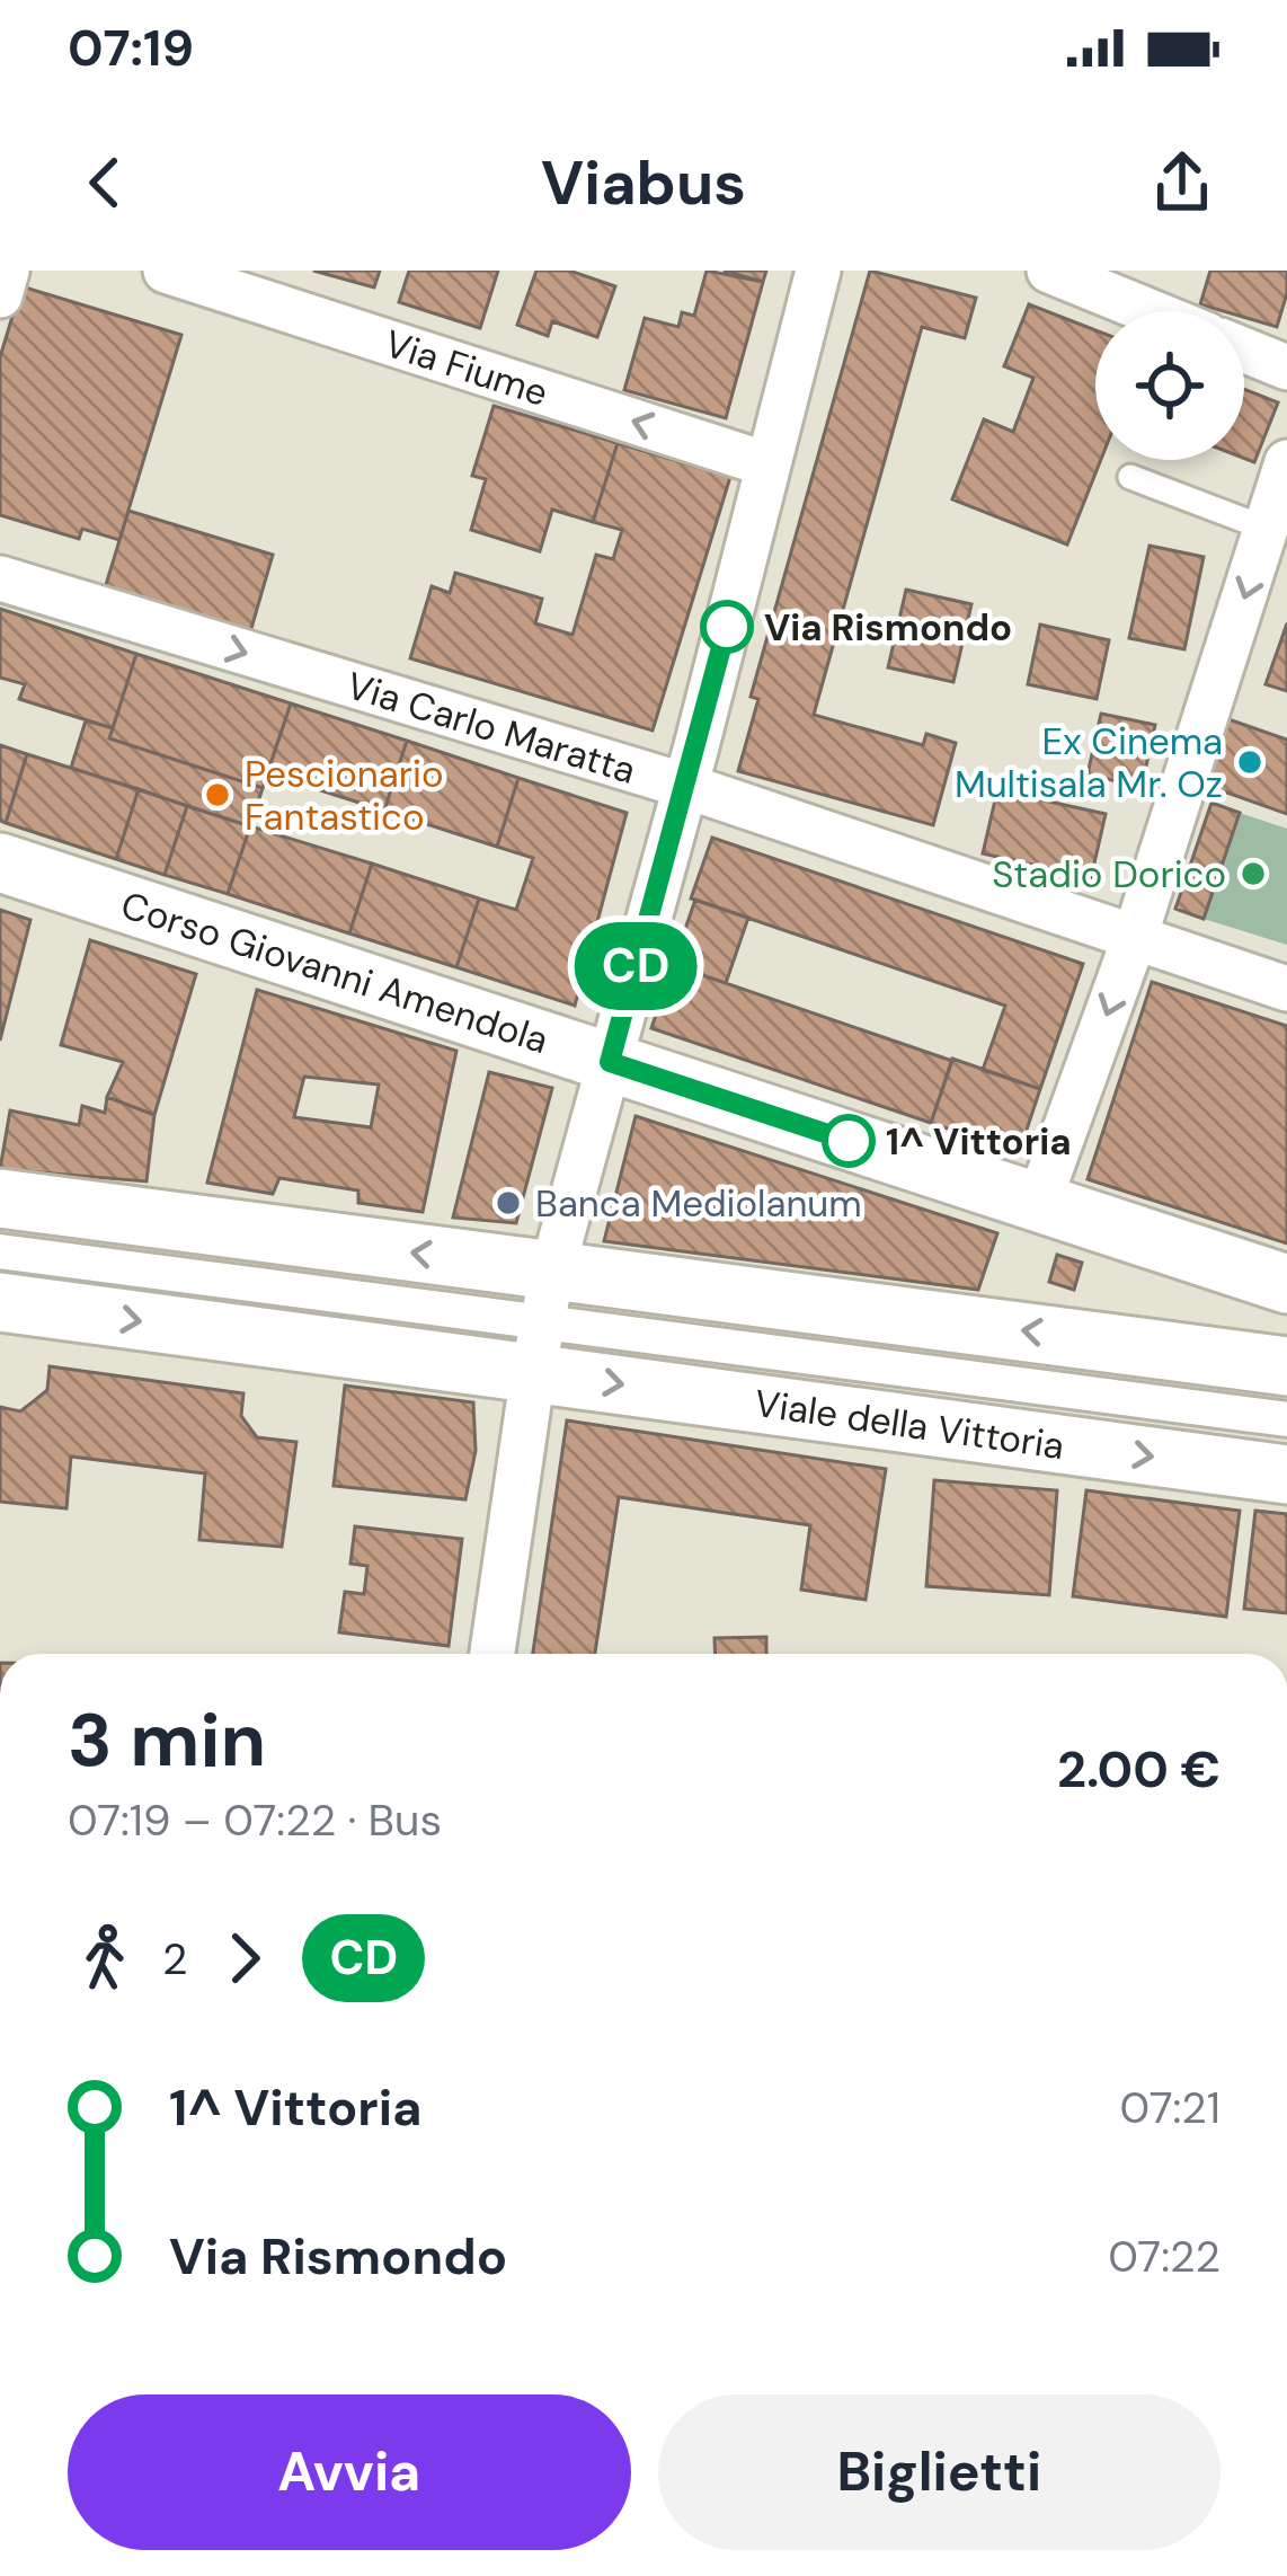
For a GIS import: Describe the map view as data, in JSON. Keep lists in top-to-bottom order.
{
  "streets": {
    "street": [
      "Via Fiume",
      "Via Carlo Maratta",
      "Corso Giovanni Amendola",
      "Viale della Vittoria"
    ]
  },
  "one_way": ["Via Fiume", "Via Carlo Maratta"],
  "places": [
    "Via Rismondo",
    "Ex Cinema Multisala Mr. Oz",
    "Pescionario Fantastico",
    "Stadio Dorico",
    "1^ Vittoria",
    "Banca Mediolanum"
  ],
  "lines": ["bus line CD"],
  "page": {
    "status": "07:19",
    "header": "Viabus",
    "on_map": "CD",
    "heading": ["3 min", "07:19 – 07:22 · Bus", "2.00 €"],
    "legs": ["2", "CD"],
    "list": [
      {
        "name": "1^ Vittoria",
        "value": "07:21"
      },
      {
        "name": "Via Rismondo",
        "value": "07:22"
      }
    ],
    "buttons": ["Avvia", "Biglietti"]
  }
}
